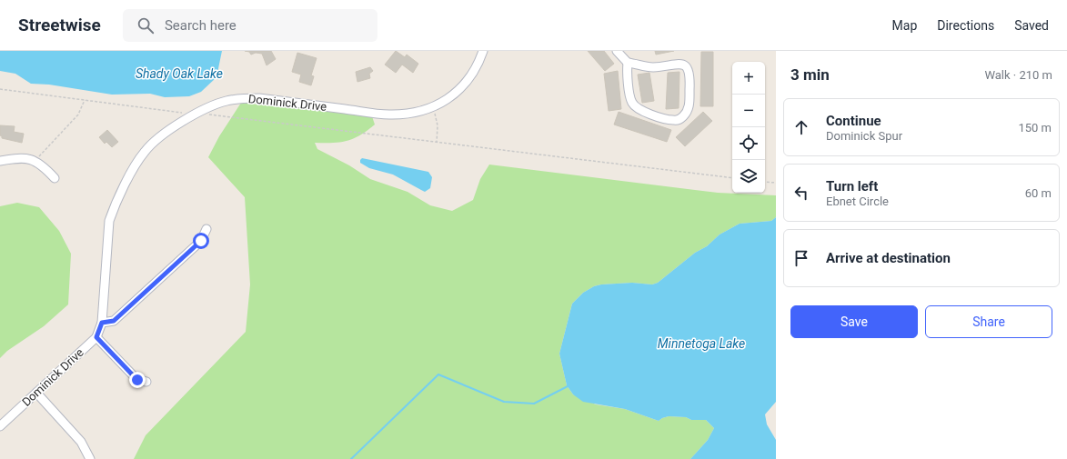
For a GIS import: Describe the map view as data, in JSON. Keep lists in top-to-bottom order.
{
  "streets": {
    "street": ["Dominick Drive"]
  },
  "water": ["Shady Oak Lake", "Minnetoga Lake"],
  "page": {
    "header": "Streetwise",
    "search": "Search here",
    "nav": ["Map", "Directions", "Saved"],
    "heading": ["3 min", "Walk · 210 m"],
    "map_buttons": ["+", "−"],
    "list": [
      ["Continue", "Dominick Spur", "150 m"],
      ["Turn left", "Ebnet Circle", "60 m"],
      "Arrive at destination"
    ],
    "buttons": ["Save", "Share"]
  }
}
